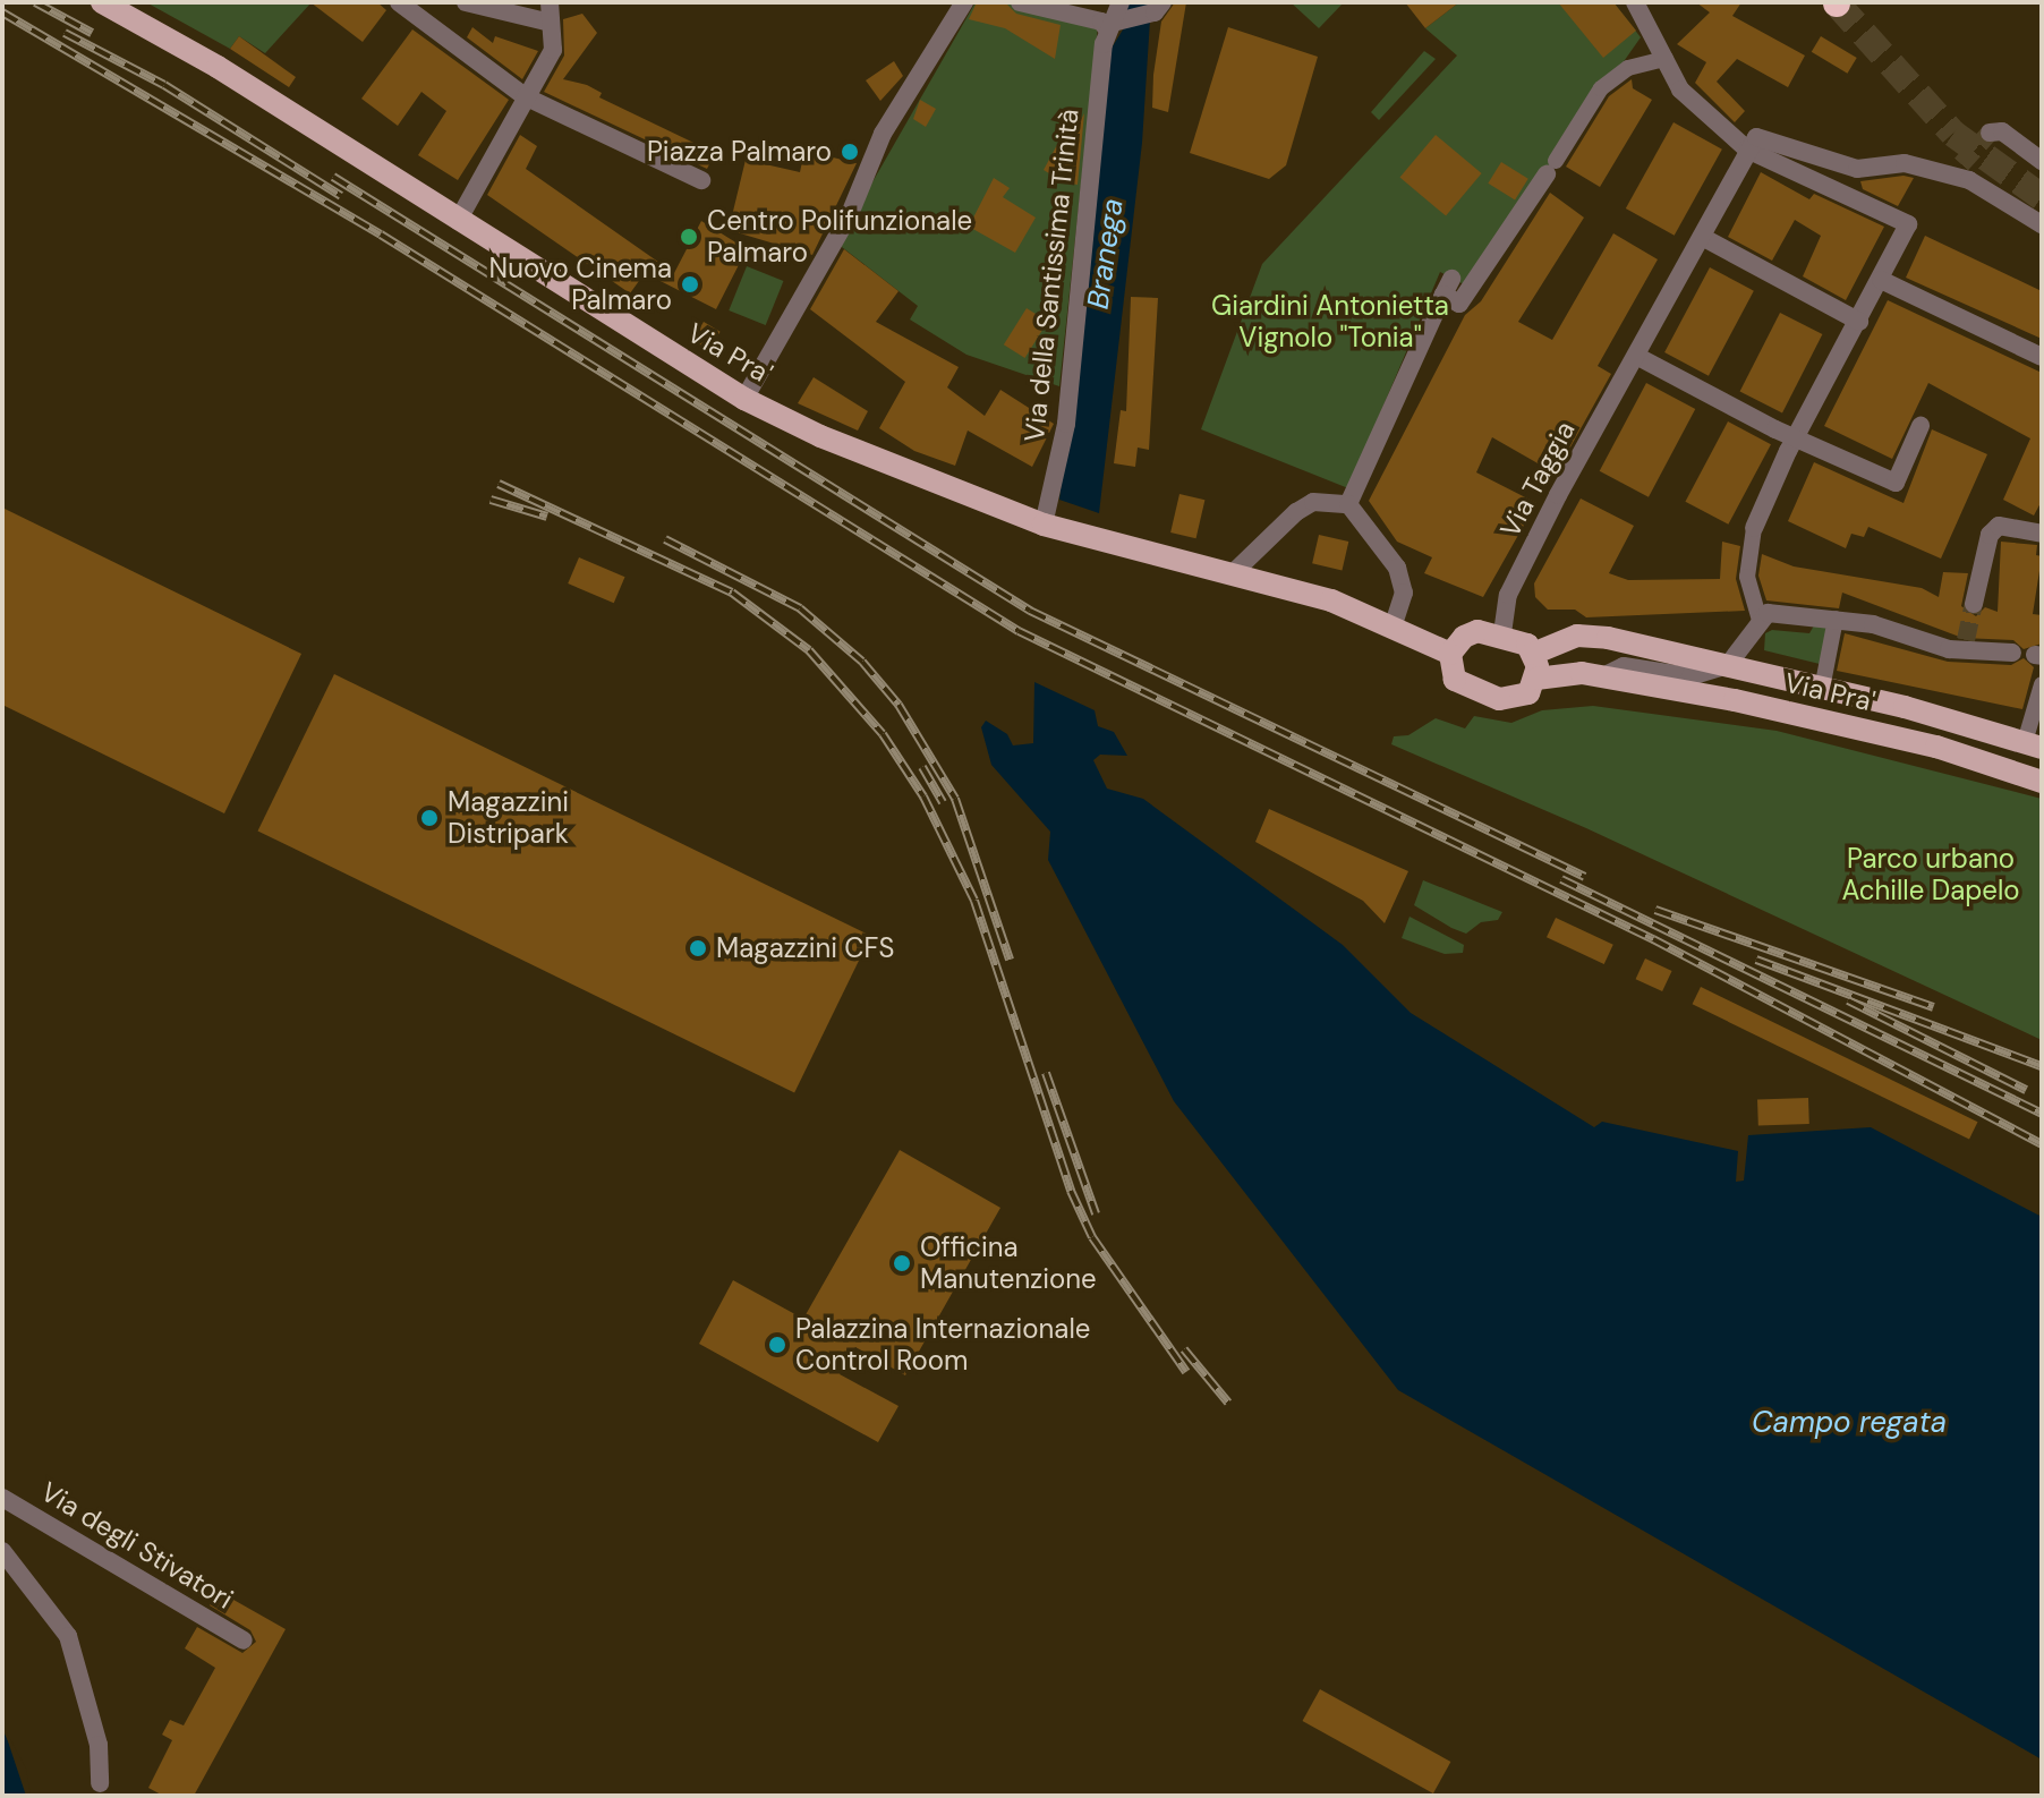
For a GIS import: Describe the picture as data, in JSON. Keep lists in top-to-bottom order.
{
  "streets": {
    "main road": ["Via Pra'"],
    "street": ["Via della Santissima Trinità", "Via Taggia", "Via degli Stivatori"]
  },
  "crossings": [
    ["Via della Santissima Trinità", "Via Pra'"],
    ["Via Pra'", "Via Taggia"]
  ],
  "water": ["Branega", "Campo regata"],
  "parks": ["Giardini Antonietta Vignolo \"Tonia\"", "Parco urbano Achille Dapelo"],
  "places": [
    "Piazza Palmaro",
    "Centro Polifunzionale Palmaro",
    "Nuovo Cinema Palmaro",
    "Magazzini Distripark",
    "Magazzini CFS",
    "Officina Manutenzione",
    "Palazzina Internazionale Control Room"
  ]
}
